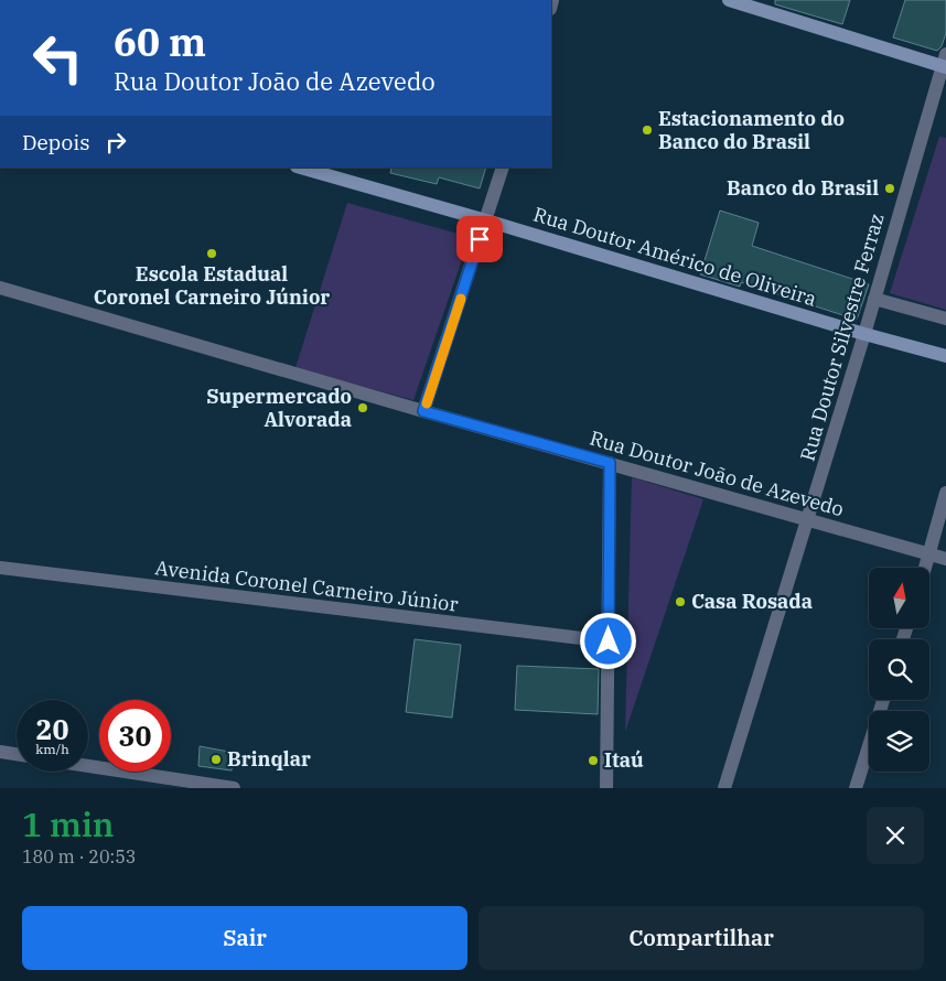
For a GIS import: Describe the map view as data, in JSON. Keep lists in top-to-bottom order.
{
  "streets": {
    "main road": ["Rua Doutor Américo de Oliveira"],
    "street": ["Rua Doutor Silvestre Ferraz", "Rua Doutor João de Azevedo", "Avenida Coronel Carneiro Júnior"]
  },
  "crossings": [
    ["Rua Doutor Américo de Oliveira", "Rua Doutor Silvestre Ferraz"],
    ["Rua Doutor Silvestre Ferraz", "Rua Doutor João de Azevedo"]
  ],
  "places": [
    "Estacionamento do Banco do Brasil",
    "Banco do Brasil",
    "Escola Estadual Coronel Carneiro Júnior",
    "Supermercado Alvorada",
    "Casa Rosada",
    "Brinqlar",
    "Itaú"
  ],
  "north": "top",
  "page": {
    "turn": ["60 m", "Rua Doutor João de Azevedo"],
    "then": "Depois",
    "speed": "20 km/h",
    "limit": "30",
    "heading": ["1 min", "180 m · 20:53"],
    "buttons": ["Sair", "Compartilhar"]
  }
}
